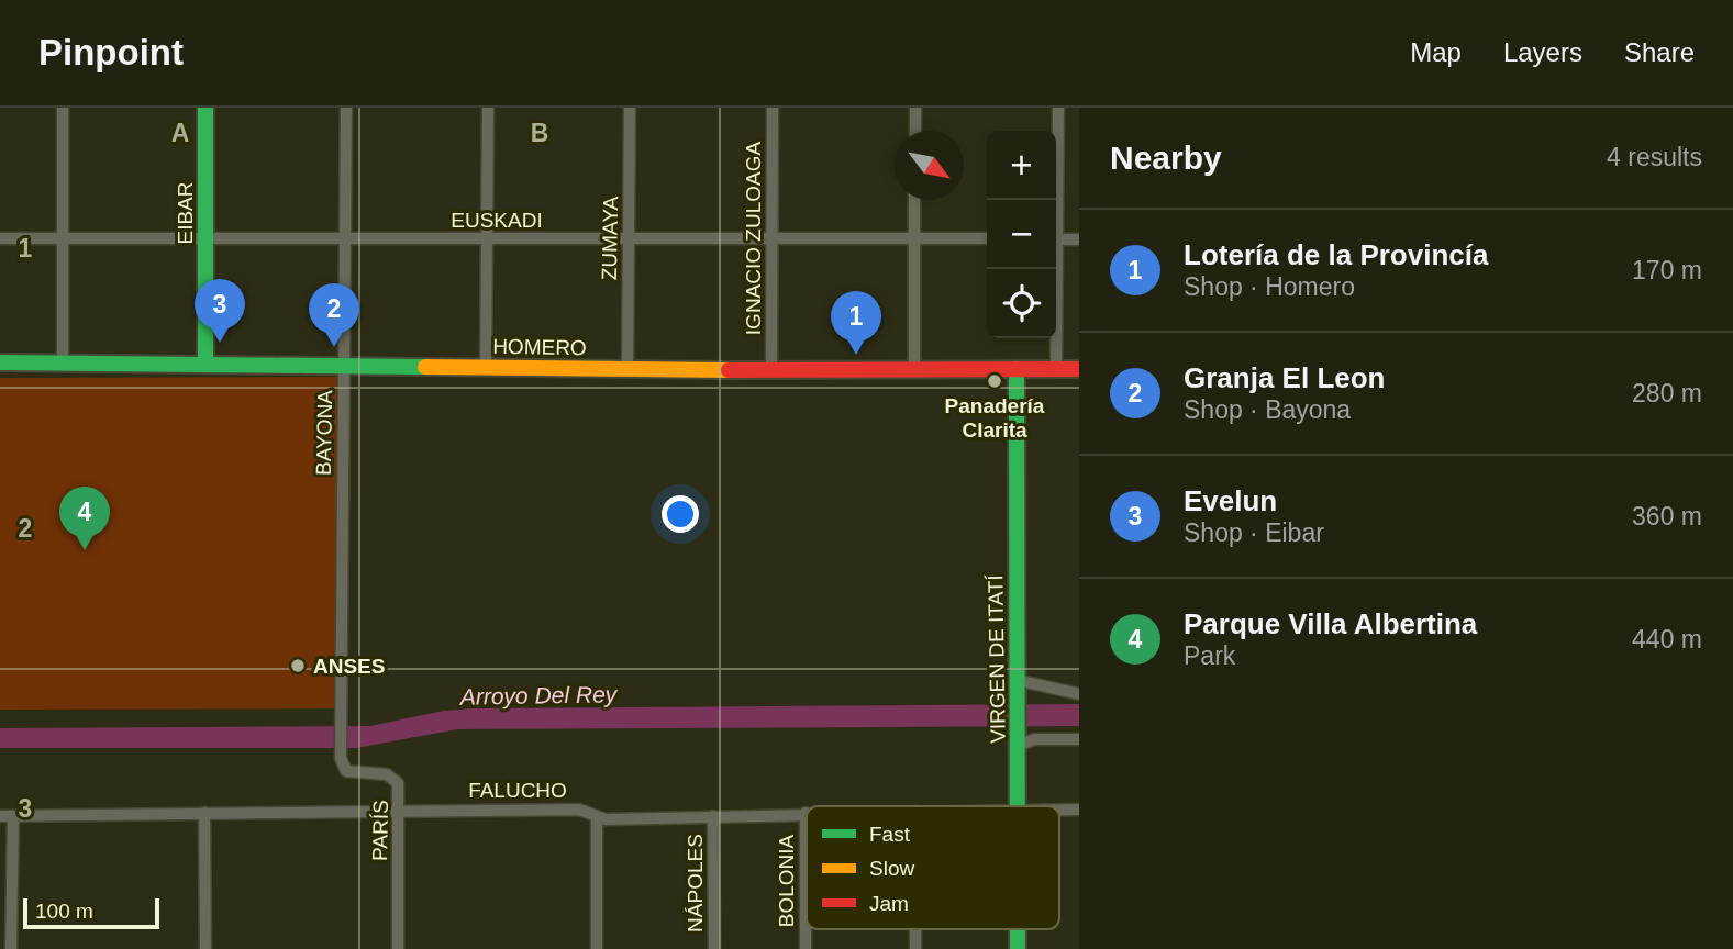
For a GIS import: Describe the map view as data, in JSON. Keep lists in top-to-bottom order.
{
  "streets": {
    "main road": ["EIBAR", "HOMERO", "VIRGEN DE ITATÍ"],
    "street": [
      "EUSKADI",
      "ZUMAYA",
      "IGNACIO ZULOAGA",
      "BAYONA",
      "FALUCHO",
      "PARÍS",
      "BOLONIA",
      "NÁPOLES"
    ]
  },
  "crossings": [
    ["EIBAR", "EUSKADI"],
    ["EIBAR", "HOMERO"],
    ["EUSKADI", "ZUMAYA"],
    ["EUSKADI", "IGNACIO ZULOAGA"],
    ["EUSKADI", "BAYONA"],
    ["ZUMAYA", "HOMERO"],
    ["IGNACIO ZULOAGA", "HOMERO"],
    ["HOMERO", "BAYONA"],
    ["HOMERO", "VIRGEN DE ITATÍ"],
    ["BAYONA", "PARÍS"],
    ["FALUCHO", "PARÍS"],
    ["FALUCHO", "BOLONIA"],
    ["FALUCHO", "NÁPOLES"]
  ],
  "water": ["Arroyo Del Rey"],
  "places": ["Panadería Clarita", "ANSES"],
  "legend": ["Fast", "Slow", "Jam"],
  "scale_bar": "100 m",
  "north": "bottom right",
  "page": {
    "header": "Pinpoint",
    "nav": ["Map", "Layers", "Share"],
    "heading": ["Nearby", "4 results"],
    "map_buttons": ["+", "−"],
    "list": [
      {
        "mark": "1",
        "name": "Lotería de la Provincía",
        "note": "Shop · Homero",
        "value": "170 m"
      },
      {
        "mark": "2",
        "name": "Granja El Leon",
        "note": "Shop · Bayona",
        "value": "280 m"
      },
      {
        "mark": "3",
        "name": "Evelun",
        "note": "Shop · Eibar",
        "value": "360 m"
      },
      {
        "mark": "4",
        "name": "Parque Villa Albertina",
        "note": "Park",
        "value": "440 m"
      }
    ],
    "pins": [
      "3",
      "2",
      "1",
      "4"
    ],
    "scale": "100 m"
  },
  "grid": {
    "columns": ["A", "B"],
    "rows": ["1", "2", "3"]
  }
}
